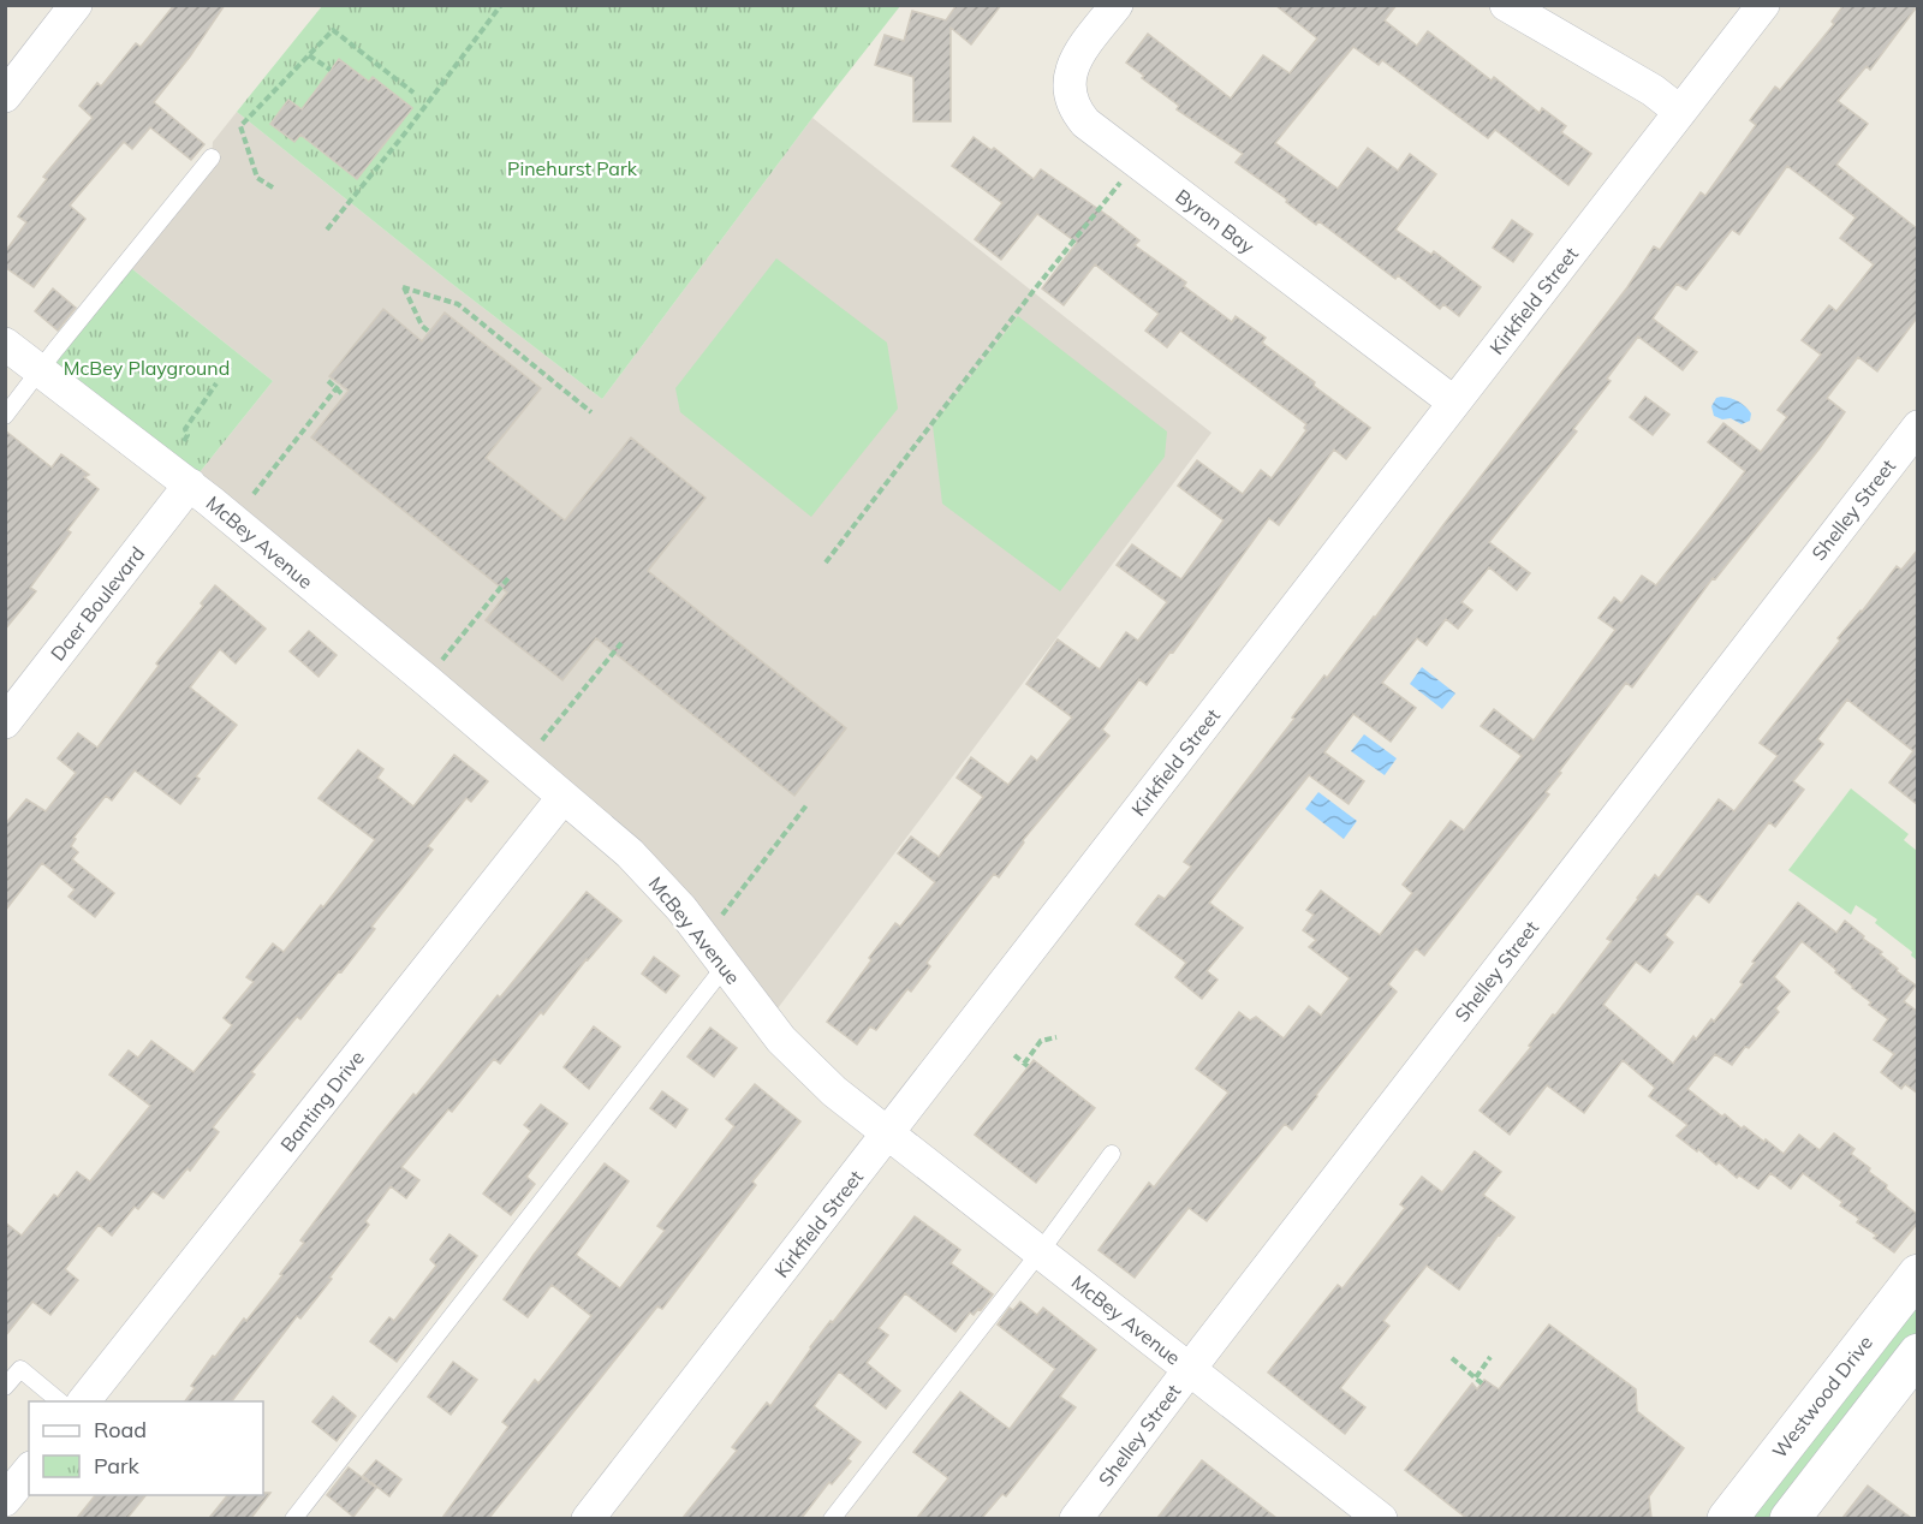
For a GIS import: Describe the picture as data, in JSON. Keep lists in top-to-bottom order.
{
  "streets": {
    "street": [
      "Byron Bay",
      "Kirkfield Street",
      "Shelley Street",
      "McBey Avenue",
      "Daer Boulevard",
      "Banting Drive",
      "Westwood Drive"
    ]
  },
  "crossings": [
    ["Byron Bay", "Kirkfield Street"],
    ["Kirkfield Street", "McBey Avenue"],
    ["Shelley Street", "McBey Avenue"],
    ["McBey Avenue", "Daer Boulevard"],
    ["McBey Avenue", "Banting Drive"]
  ],
  "parks": ["Pinehurst Park", "McBey Playground"],
  "legend": ["Road", "Park"]
}
